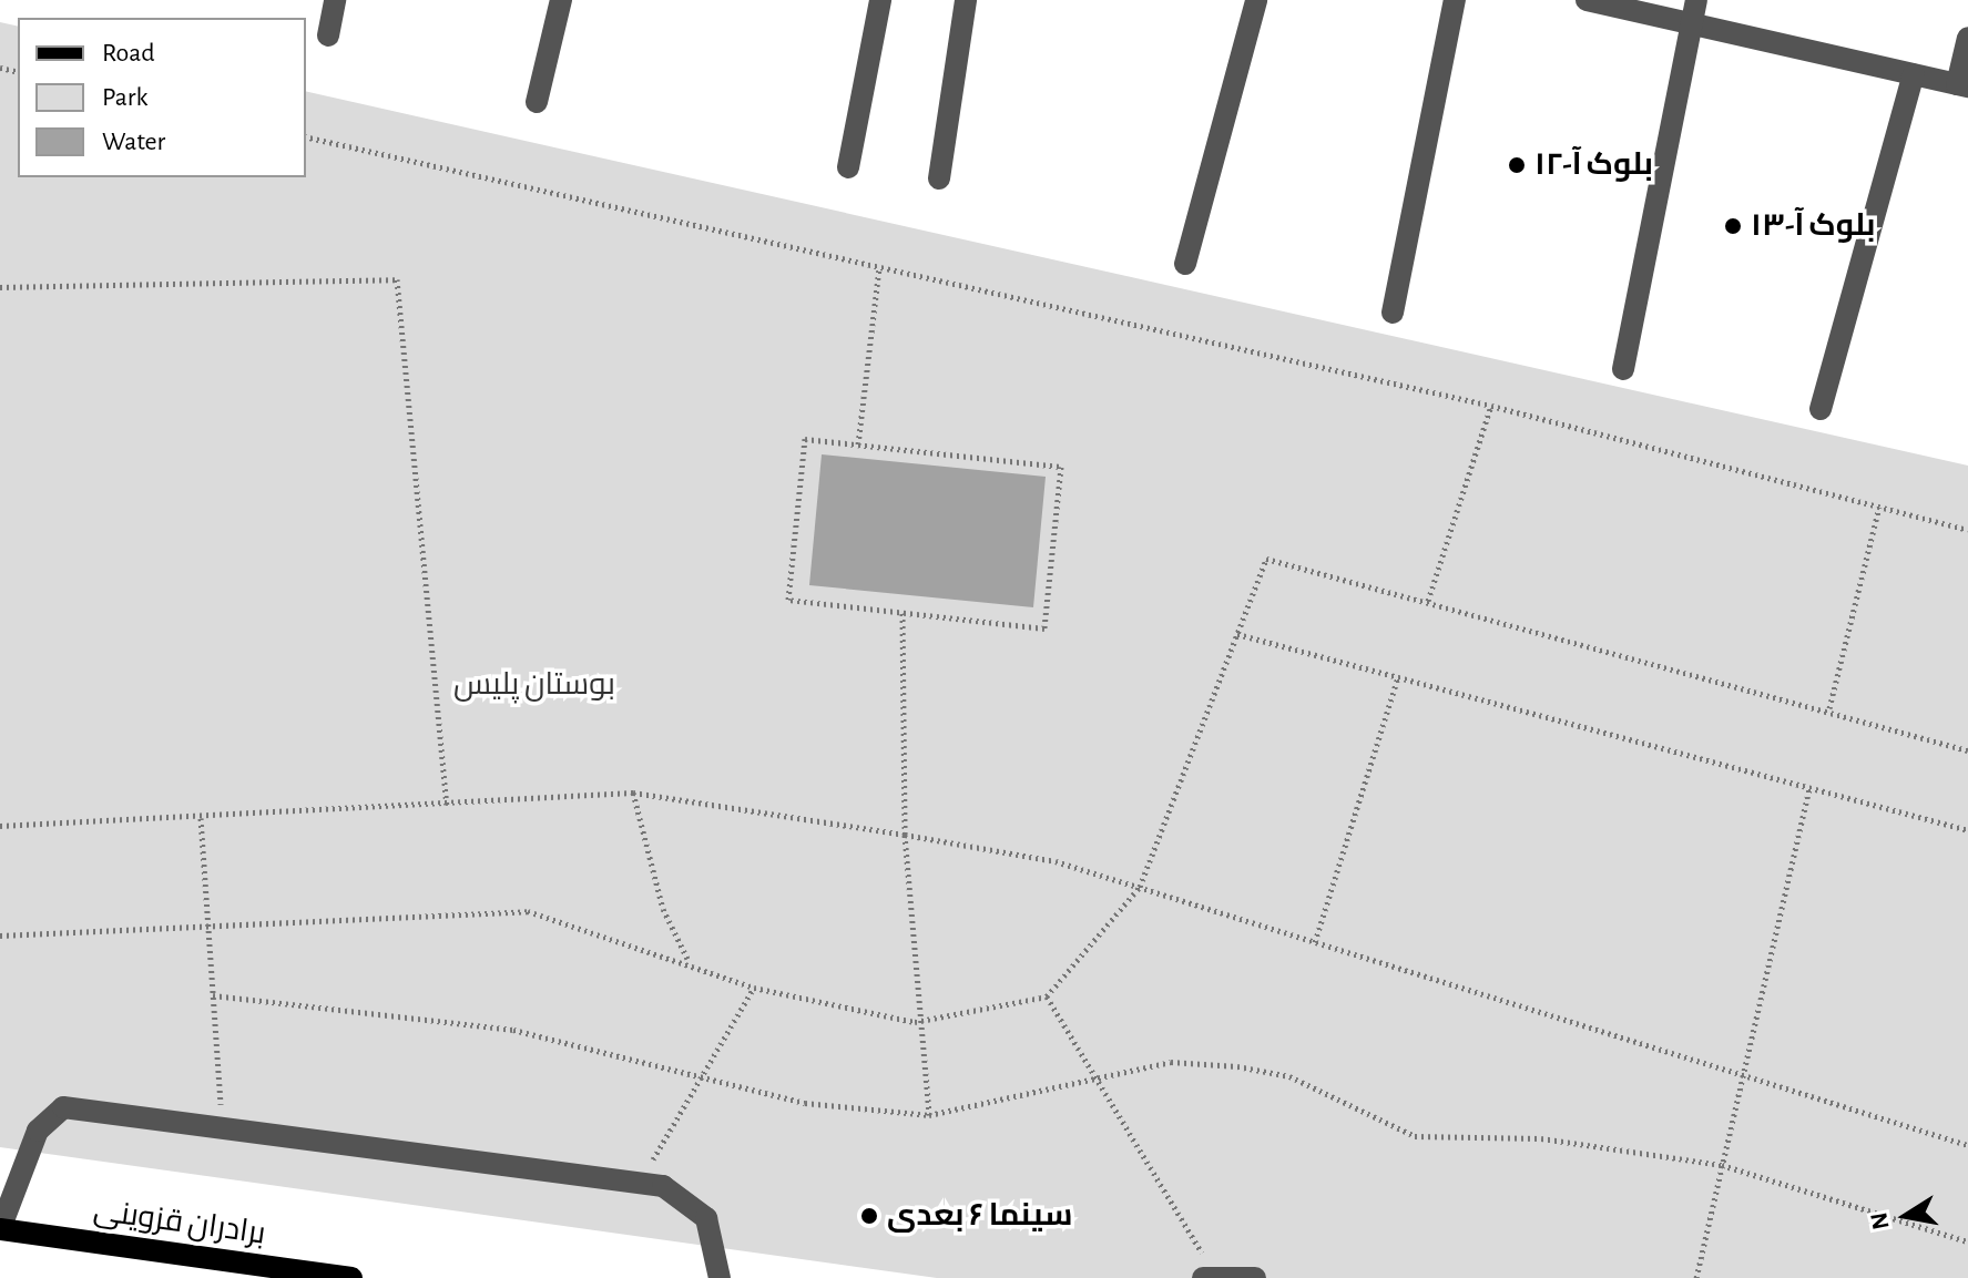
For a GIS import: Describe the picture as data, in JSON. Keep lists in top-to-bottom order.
{
  "streets": {
    "main road": ["برادران قزوینی"]
  },
  "parks": ["بوستان پلیس"],
  "places": ["بلوک آ-۱۲", "بلوک آ-۱۳", "سینما ۶ بعدی"],
  "legend": ["Road", "Park", "Water"],
  "north": "left"
}
